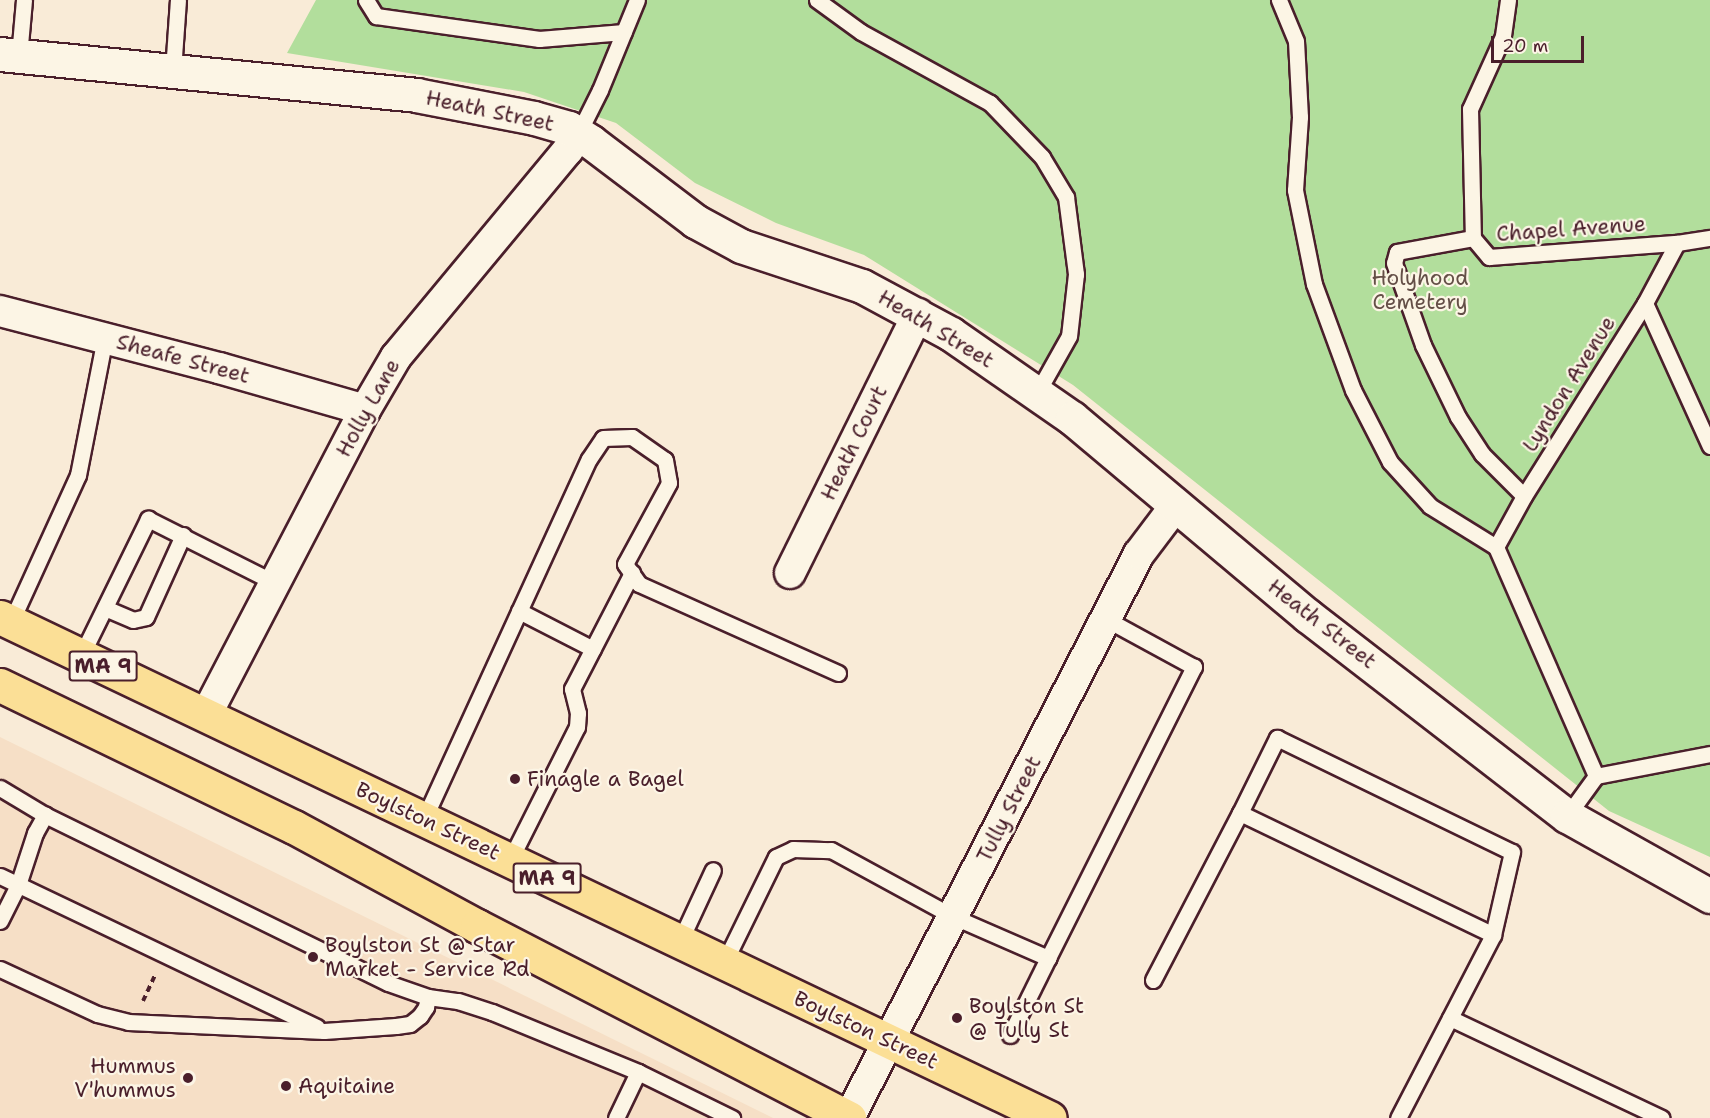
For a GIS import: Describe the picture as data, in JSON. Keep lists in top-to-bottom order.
{
  "streets": {
    "highway": ["MA 9", "Boylston Street"],
    "street": [
      "Heath Street",
      "Sheafe Street",
      "Holly Lane",
      "Heath Court",
      "Tully Street"
    ],
    "lane": ["Chapel Avenue", "Lyndon Avenue"]
  },
  "crossings": [
    ["Heath Street", "Holly Lane"],
    ["Heath Street", "Heath Court"],
    ["Heath Street", "Tully Street"],
    ["Chapel Avenue", "Lyndon Avenue"],
    ["Sheafe Street", "Holly Lane"],
    ["Holly Lane", "Boylston Street"],
    ["Tully Street", "Boylston Street"]
  ],
  "parks": ["Holyhood Cemetery"],
  "places": [
    "Finagle a Bagel",
    "Boylston St @ Star Market - Service Rd",
    "Boylston St @ Tully St",
    "Hummus V'hummus",
    "Aquitaine"
  ],
  "scale_bar": "20 m"
}
